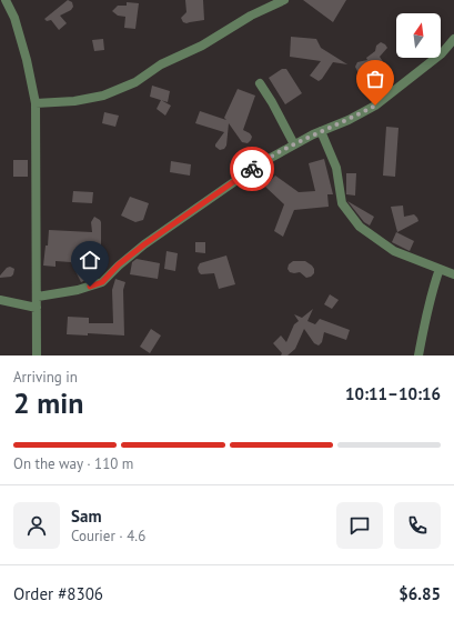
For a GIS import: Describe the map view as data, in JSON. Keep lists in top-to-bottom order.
{
  "north": "top",
  "page": {
    "heading": ["2 min", "Arriving in", "10:11–10:16"],
    "panel": [
      "Sam",
      "Courier · 4.6",
      "Order #8306",
      "$6.85"
    ],
    "bar": "On the way · 110 m"
  }
}
